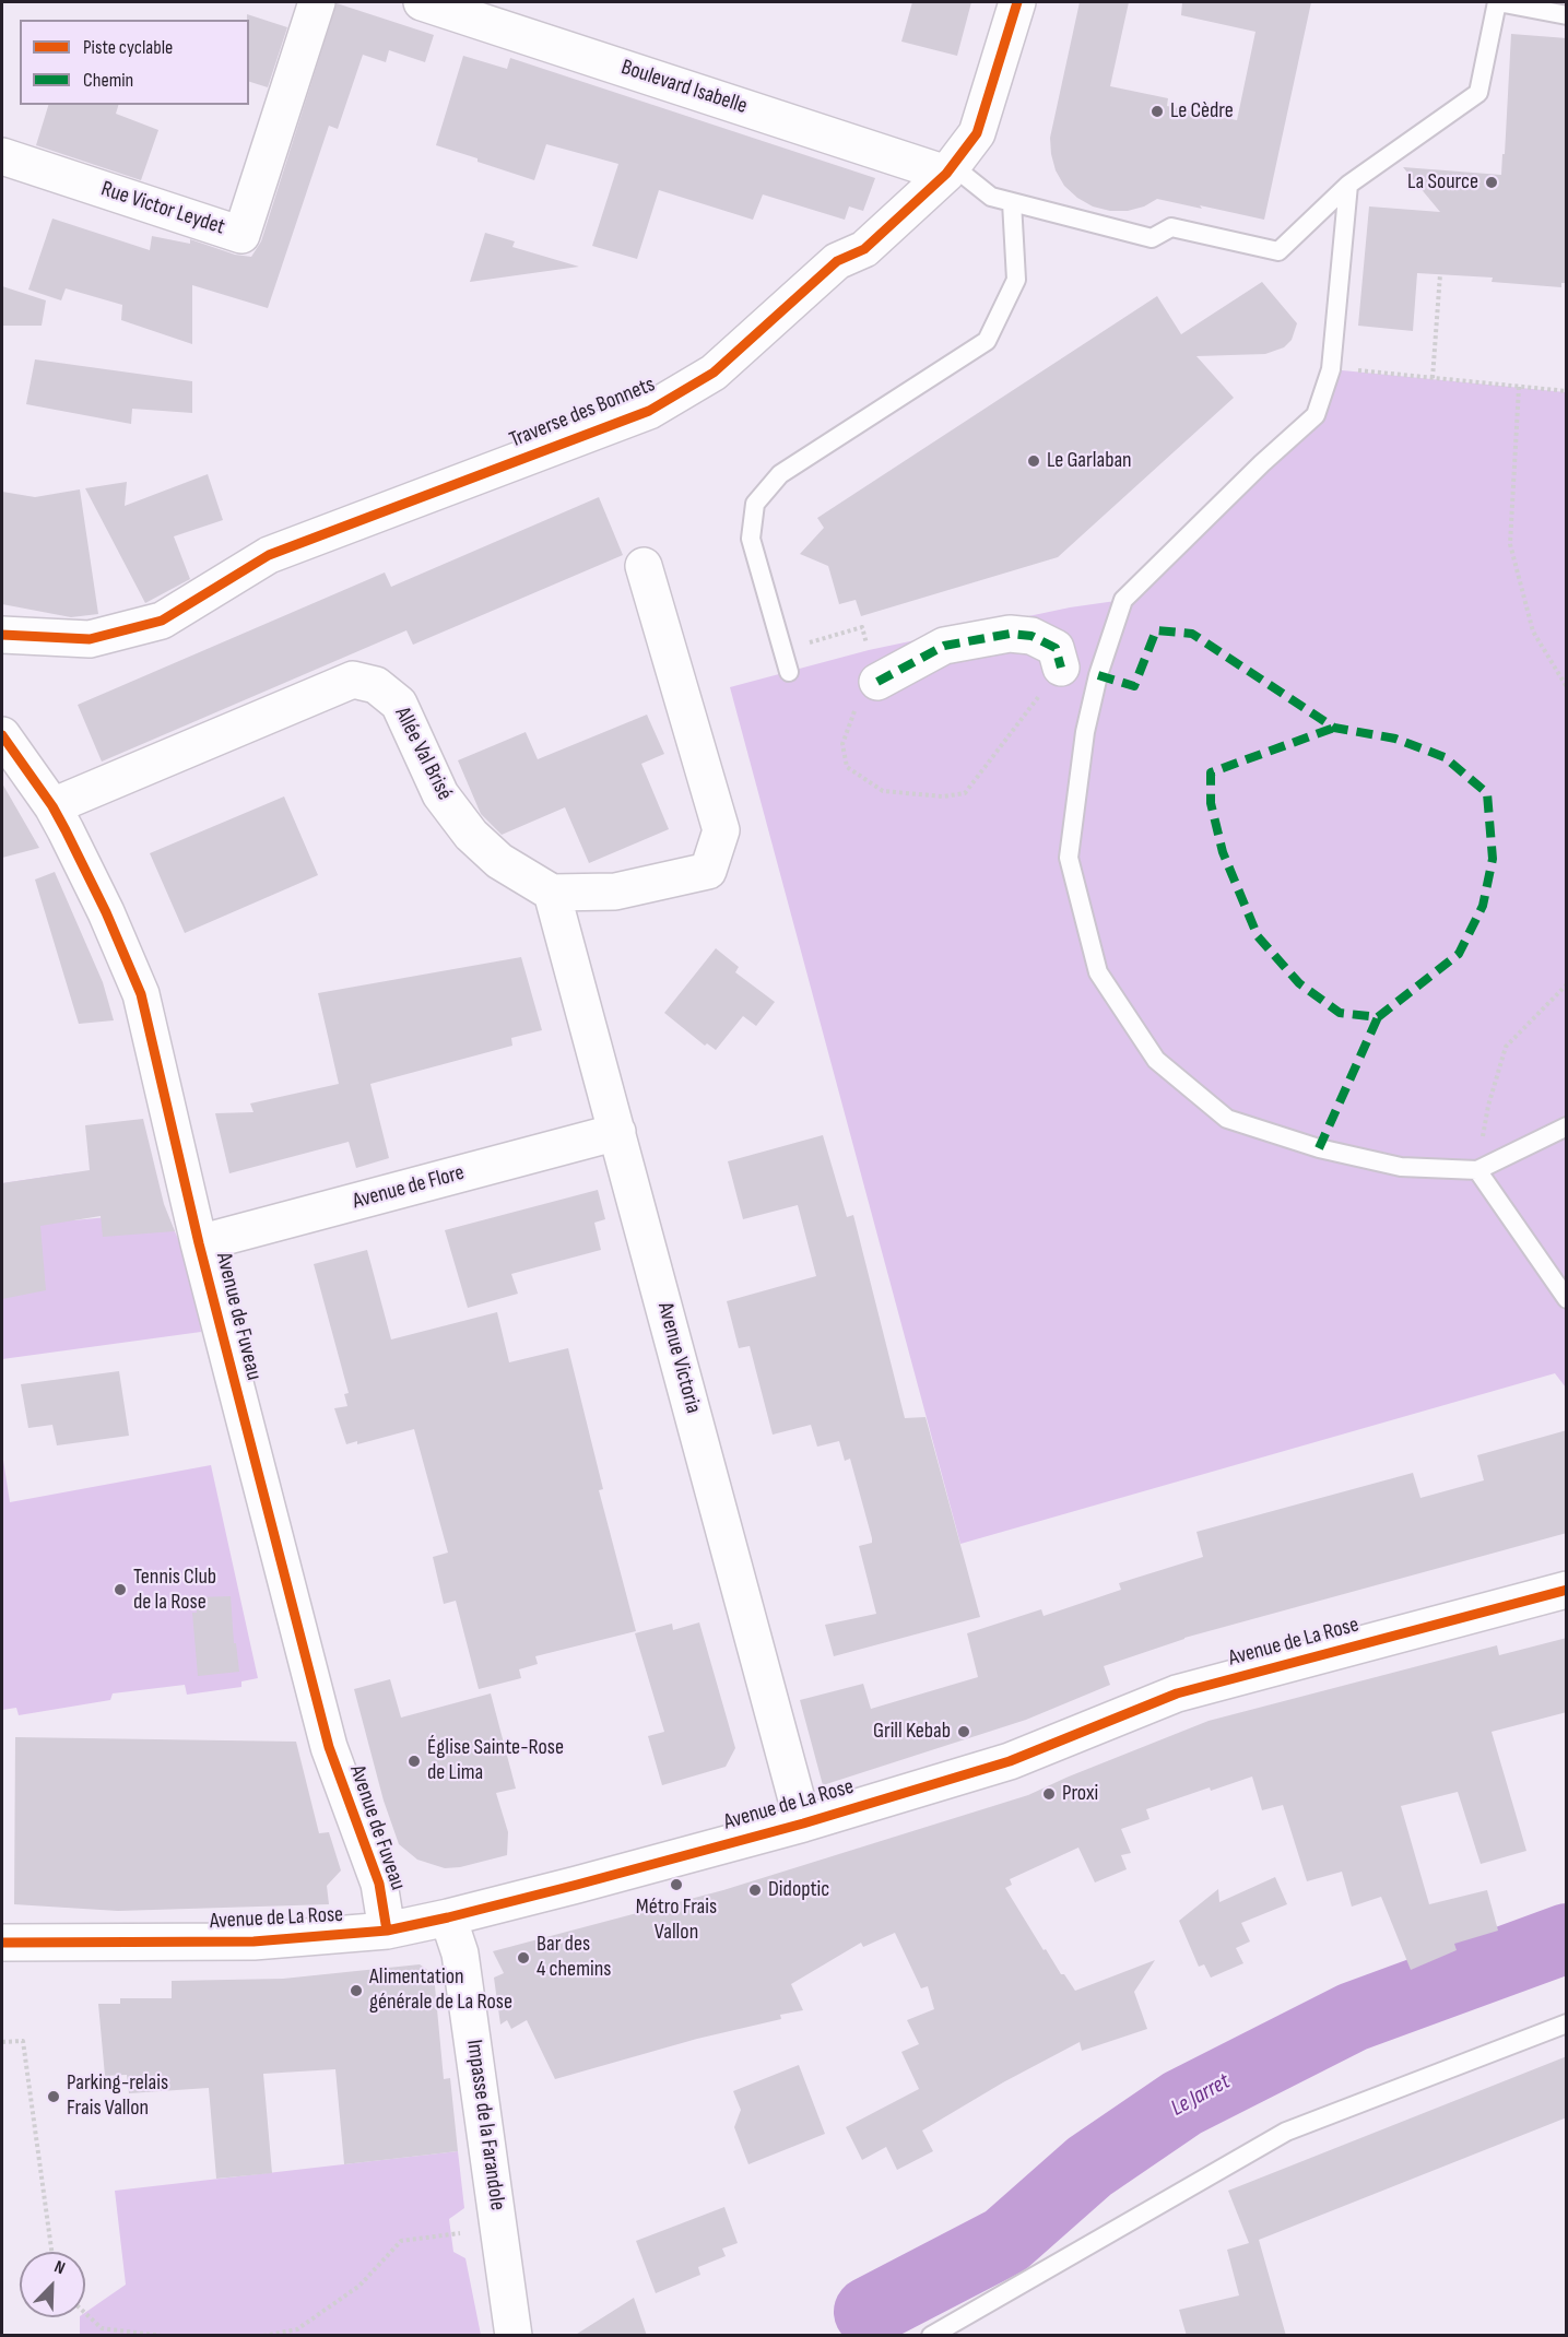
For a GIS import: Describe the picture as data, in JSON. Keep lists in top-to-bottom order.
{
  "streets": {
    "street": [
      "Boulevard Isabelle",
      "Rue Victor Leydet",
      "Traverse des Bonnets",
      "Allée Val Brisé",
      "Avenue de Flore",
      "Avenue de Fuveau",
      "Avenue Victoria",
      "Avenue de La Rose",
      "Impasse de la Farandole"
    ]
  },
  "crossings": [
    ["Boulevard Isabelle", "Traverse des Bonnets"],
    ["Allée Val Brisé", "Avenue de Fuveau"],
    ["Allée Val Brisé", "Avenue Victoria"],
    ["Avenue de Flore", "Avenue de Fuveau"],
    ["Avenue de Flore", "Avenue Victoria"],
    ["Avenue de Fuveau", "Avenue de La Rose"],
    ["Avenue Victoria", "Avenue de La Rose"],
    ["Avenue de La Rose", "Impasse de la Farandole"]
  ],
  "water": ["Le Jarret"],
  "places": [
    "Le Cèdre",
    "La Source",
    "Le Garlaban",
    "Tennis Club de la Rose",
    "Grill Kebab",
    "Église Sainte-Rose de Lima",
    "Proxi",
    "Métro Frais Vallon",
    "Didoptic",
    "Bar des 4 chemins",
    "Alimentation générale de La Rose",
    "Parking-relais Frais Vallon"
  ],
  "legend": ["Piste cyclable", "Chemin"],
  "north": "top right"
}
